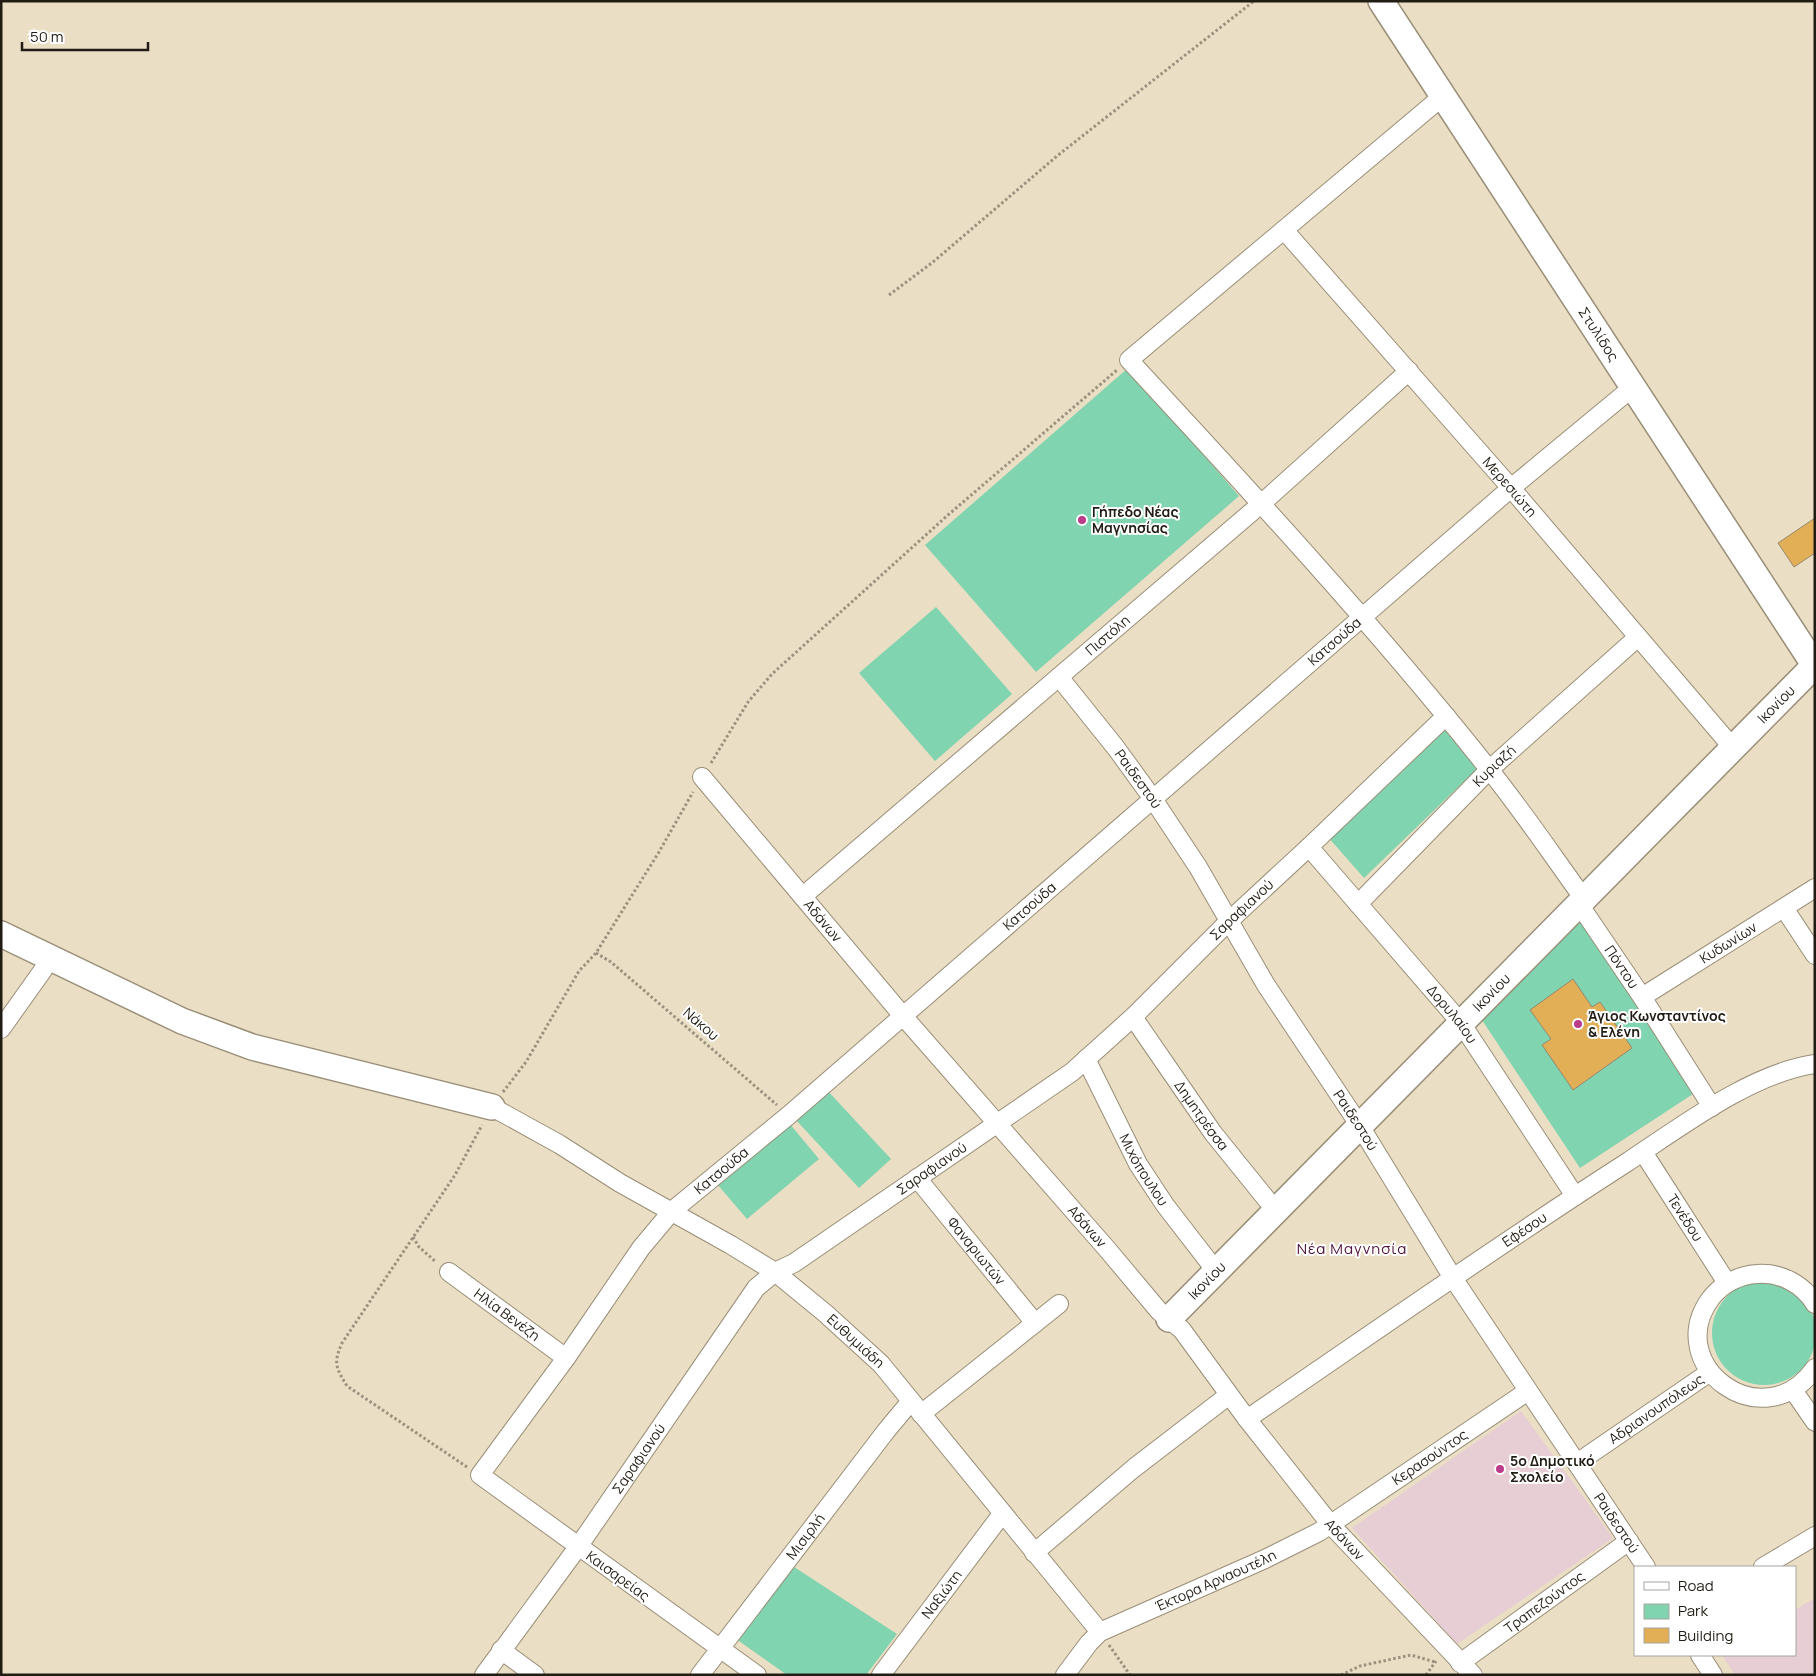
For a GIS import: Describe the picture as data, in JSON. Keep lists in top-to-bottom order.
{
  "streets": {
    "street": [
      "Στυλίδος",
      "Μερεσιώτη",
      "Πιστόλη",
      "Κατσούδα",
      "Ικονίου",
      "Κυριαζή",
      "Ραιδεστού",
      "Σαραφιανού",
      "Αδάνων",
      "Κυδωνίων",
      "Πόντου",
      "Δορυλαίου",
      "Δημητρέσσα",
      "Μιχόπουλου",
      "Τενέδου",
      "Εφέσου",
      "Φαναριωτών",
      "Ηλία Βενέζη",
      "Ευθυμιάδη",
      "Αδριανουπόλεως",
      "Κερασούντος",
      "Μισιρλή",
      "Καισαρείας",
      "Έκτορα Αρναουτέλη",
      "Ναξιώτη",
      "Τραπεζούντος"
    ],
    "path": ["Νάκου"]
  },
  "crossings": [
    ["Στυλίδος", "Κατσούδα"],
    ["Στυλίδος", "Ικονίου"],
    ["Μερεσιώτη", "Πιστόλη"],
    ["Μερεσιώτη", "Κατσούδα"],
    ["Μερεσιώτη", "Ικονίου"],
    ["Μερεσιώτη", "Κυριαζή"],
    ["Πιστόλη", "Ραιδεστού"],
    ["Πιστόλη", "Αδάνων"],
    ["Πιστόλη", "Πόντου"],
    ["Κατσούδα", "Ραιδεστού"],
    ["Κατσούδα", "Αδάνων"],
    ["Κατσούδα", "Πόντου"],
    ["Κατσούδα", "Νάκου"],
    ["Κατσούδα", "Ηλία Βενέζη"],
    ["Κατσούδα", "Ευθυμιάδη"],
    ["Κατσούδα", "Καισαρείας"],
    ["Ικονίου", "Ραιδεστού"],
    ["Ικονίου", "Αδάνων"],
    ["Ικονίου", "Πόντου"],
    ["Ικονίου", "Δορυλαίου"],
    ["Ικονίου", "Δημητρέσσα"],
    ["Ικονίου", "Μιχόπουλου"],
    ["Κυριαζή", "Πόντου"],
    ["Κυριαζή", "Δορυλαίου"],
    ["Ραιδεστού", "Σαραφιανού"],
    ["Ραιδεστού", "Εφέσου"],
    ["Ραιδεστού", "Αδριανουπόλεως"],
    ["Ραιδεστού", "Κερασούντος"],
    ["Ραιδεστού", "Τραπεζούντος"],
    ["Σαραφιανού", "Αδάνων"],
    ["Σαραφιανού", "Πόντου"],
    ["Σαραφιανού", "Δορυλαίου"],
    ["Σαραφιανού", "Δημητρέσσα"],
    ["Σαραφιανού", "Μιχόπουλου"],
    ["Σαραφιανού", "Φαναριωτών"],
    ["Σαραφιανού", "Ευθυμιάδη"],
    ["Σαραφιανού", "Καισαρείας"],
    ["Αδάνων", "Εφέσου"],
    ["Αδάνων", "Κερασούντος"],
    ["Αδάνων", "Έκτορα Αρναουτέλη"],
    ["Αδάνων", "Τραπεζούντος"],
    ["Κυδωνίων", "Πόντου"],
    ["Πόντου", "Εφέσου"],
    ["Δορυλαίου", "Εφέσου"],
    ["Τενέδου", "Εφέσου"],
    ["Φαναριωτών", "Μισιρλή"],
    ["Ευθυμιάδη", "Μισιρλή"],
    ["Ευθυμιάδη", "Έκτορα Αρναουτέλη"],
    ["Ευθυμιάδη", "Ναξιώτη"],
    ["Κερασούντος", "Έκτορα Αρναουτέλη"],
    ["Μισιρλή", "Καισαρείας"]
  ],
  "districts": ["Νέα Μαγνησία"],
  "places": ["Γήπεδο Νέας Μαγνησίας", "Άγιος Κωνσταντίνος & Ελένη", "5ο Δημοτικό Σχολείο"],
  "legend": ["Road", "Park", "Building"],
  "scale_bar": "50 m"
}
